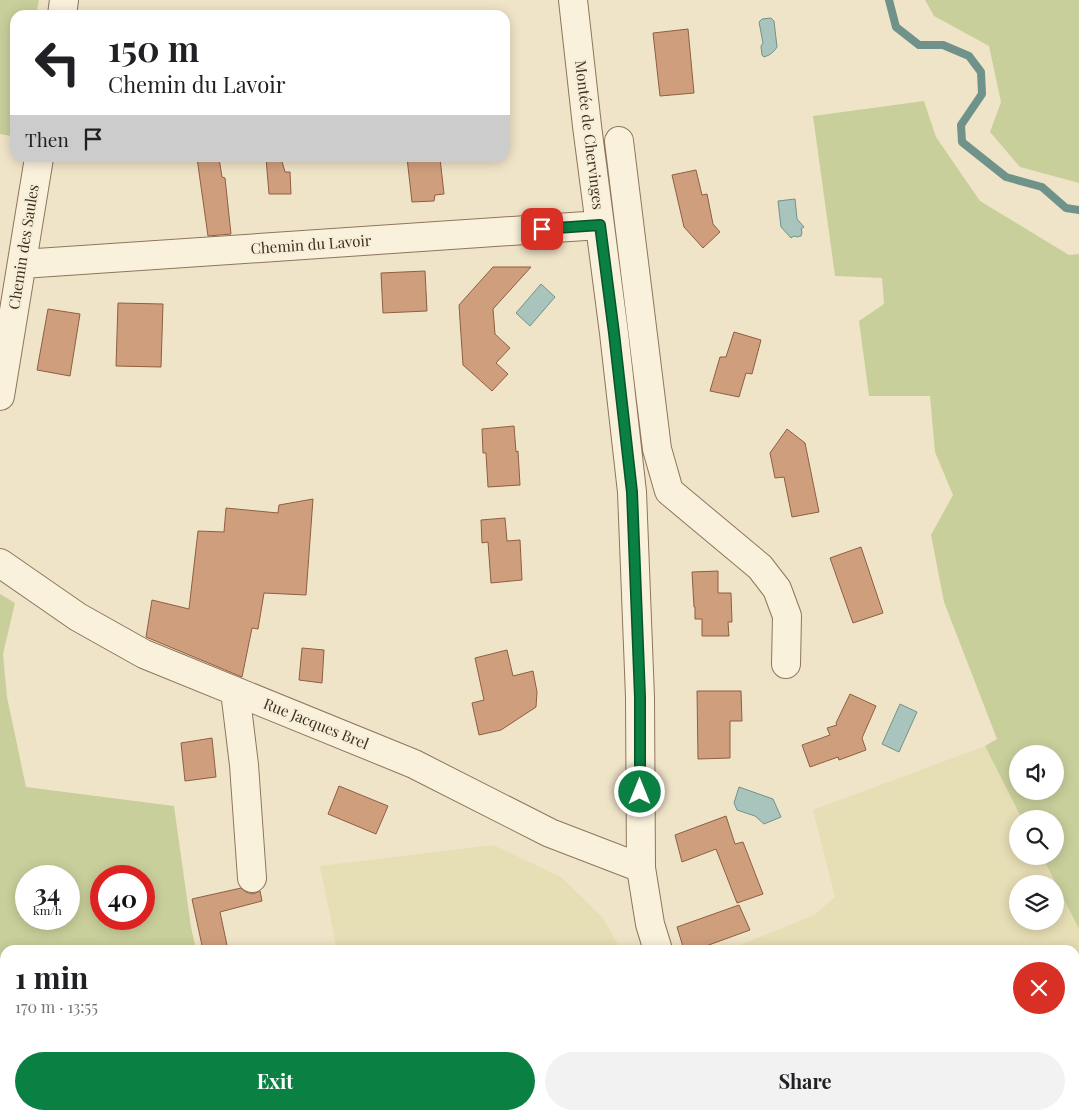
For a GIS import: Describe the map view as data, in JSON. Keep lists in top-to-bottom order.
{
  "streets": {
    "street": [
      "Montée de Chervinges",
      "Chemin du Lavoir",
      "Chemin des Saules",
      "Rue Jacques Brel"
    ]
  },
  "crossings": [
    ["Montée de Chervinges", "Chemin du Lavoir"],
    ["Montée de Chervinges", "Rue Jacques Brel"],
    ["Chemin du Lavoir", "Chemin des Saules"]
  ],
  "page": {
    "turn": ["150 m", "Chemin du Lavoir"],
    "then": "Then",
    "speed": "34 km/h",
    "limit": "40",
    "heading": ["1 min", "170 m · 13:55"],
    "buttons": ["Exit", "Share"]
  }
}
